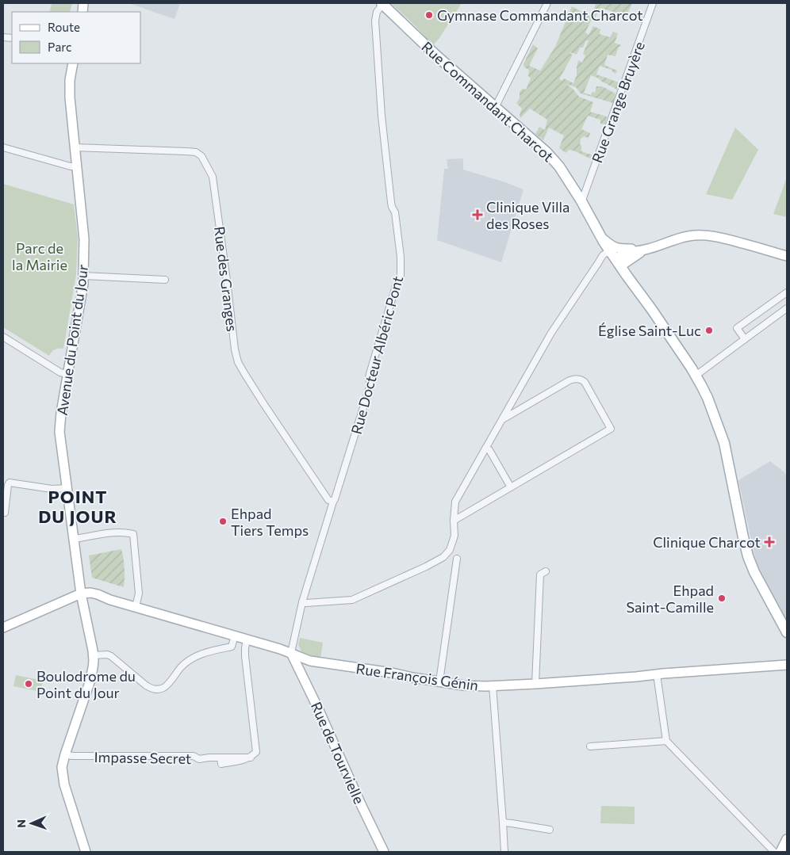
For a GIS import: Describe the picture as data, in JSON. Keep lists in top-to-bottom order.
{
  "streets": {
    "main road": [
      "Rue Commandant Charcot",
      "Avenue du Point du Jour",
      "Rue François Génin",
      "Rue de Tourvielle"
    ],
    "street": [
      "Rue Grange Bruyère",
      "Rue des Granges",
      "Rue Docteur Albéric Pont",
      "Impasse Secret"
    ]
  },
  "crossings": [
    ["Rue Commandant Charcot", "Rue Grange Bruyère"],
    ["Rue Commandant Charcot", "Rue Docteur Albéric Pont"],
    ["Rue des Granges", "Avenue du Point du Jour"],
    ["Rue des Granges", "Rue Docteur Albéric Pont"],
    ["Avenue du Point du Jour", "Rue François Génin"],
    ["Avenue du Point du Jour", "Impasse Secret"],
    ["Rue Docteur Albéric Pont", "Rue François Génin"],
    ["Rue Docteur Albéric Pont", "Rue de Tourvielle"],
    ["Rue François Génin", "Rue de Tourvielle"],
    ["Rue François Génin", "Impasse Secret"]
  ],
  "districts": ["POINT DU JOUR"],
  "parks": ["Parc de la Mairie"],
  "places": {
    "other": [
      "Gymnase Commandant Charcot",
      "Église Saint-Luc",
      "Ehpad Tiers Temps",
      "Ehpad Saint-Camille",
      "Boulodrome du Point du Jour"
    ],
    "health": ["Clinique Villa des Roses", "Clinique Charcot"]
  },
  "legend": ["Route", "Parc"],
  "north": "left"
}
